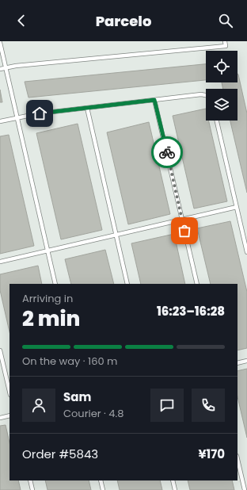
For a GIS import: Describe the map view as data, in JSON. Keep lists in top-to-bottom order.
{
  "page": {
    "header": "Parcelo",
    "heading": ["2 min", "Arriving in", "16:23–16:28"],
    "panel": [
      "Sam",
      "Courier · 4.8",
      "Order #5843",
      "¥170"
    ],
    "bar": "On the way · 160 m"
  }
}
